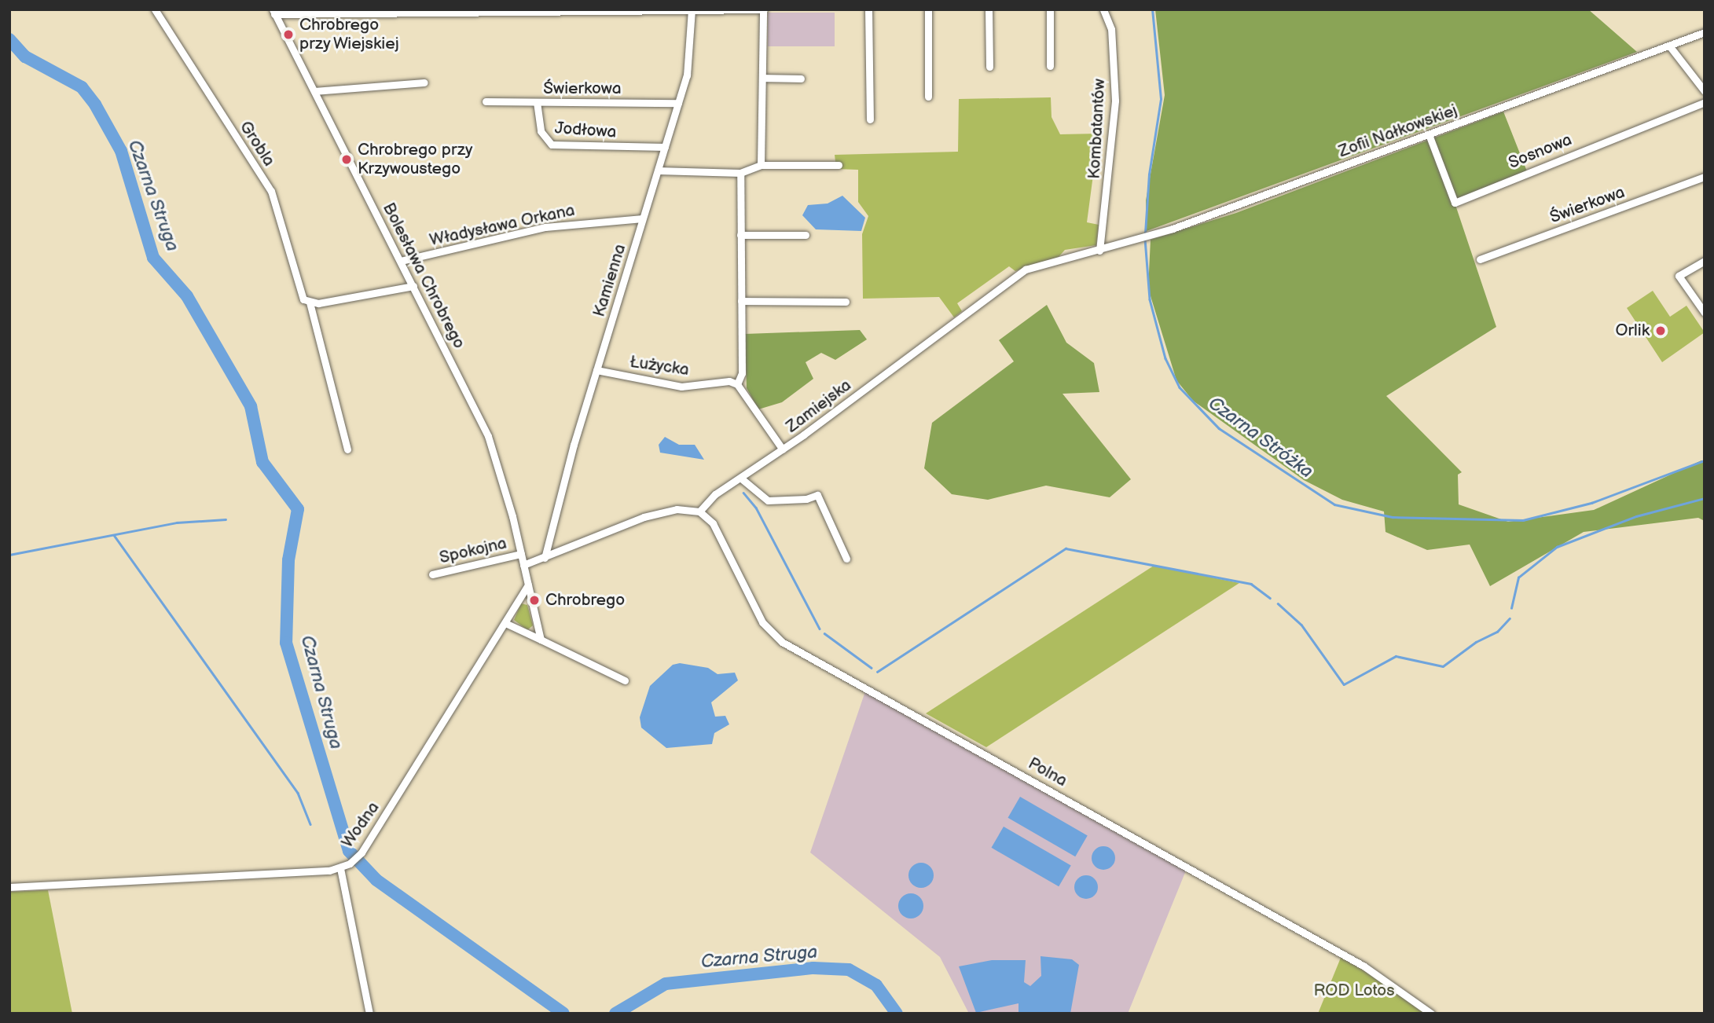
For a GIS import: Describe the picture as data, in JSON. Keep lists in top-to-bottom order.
{
  "streets": {
    "street": [
      "Świerkowa",
      "Kombatantów",
      "Jodłowa",
      "Zofii Nałkowskiej",
      "Grobla",
      "Sosnowa",
      "Władysława Orkana",
      "Bolesława Chrobrego",
      "Kamienna",
      "Łużycka",
      "Zamiejska",
      "Spokojna",
      "Polna",
      "Wodna"
    ]
  },
  "crossings": [
    ["Świerkowa", "Jodłowa"],
    ["Świerkowa", "Kamienna"],
    ["Kombatantów", "Zofii Nałkowskiej"],
    ["Kombatantów", "Zamiejska"],
    ["Jodłowa", "Kamienna"],
    ["Zofii Nałkowskiej", "Sosnowa"],
    ["Zofii Nałkowskiej", "Zamiejska"],
    ["Władysława Orkana", "Bolesława Chrobrego"],
    ["Władysława Orkana", "Kamienna"],
    ["Bolesława Chrobrego", "Spokojna"],
    ["Kamienna", "Łużycka"],
    ["Zamiejska", "Polna"]
  ],
  "water": ["Czarna Struga", "Czarna Stróżka"],
  "parks": ["ROD Lotos"],
  "places": [
    "Chrobrego przy Wiejskiej",
    "Chrobrego przy Krzywoustego",
    "Orlik",
    "Chrobrego"
  ]
}
